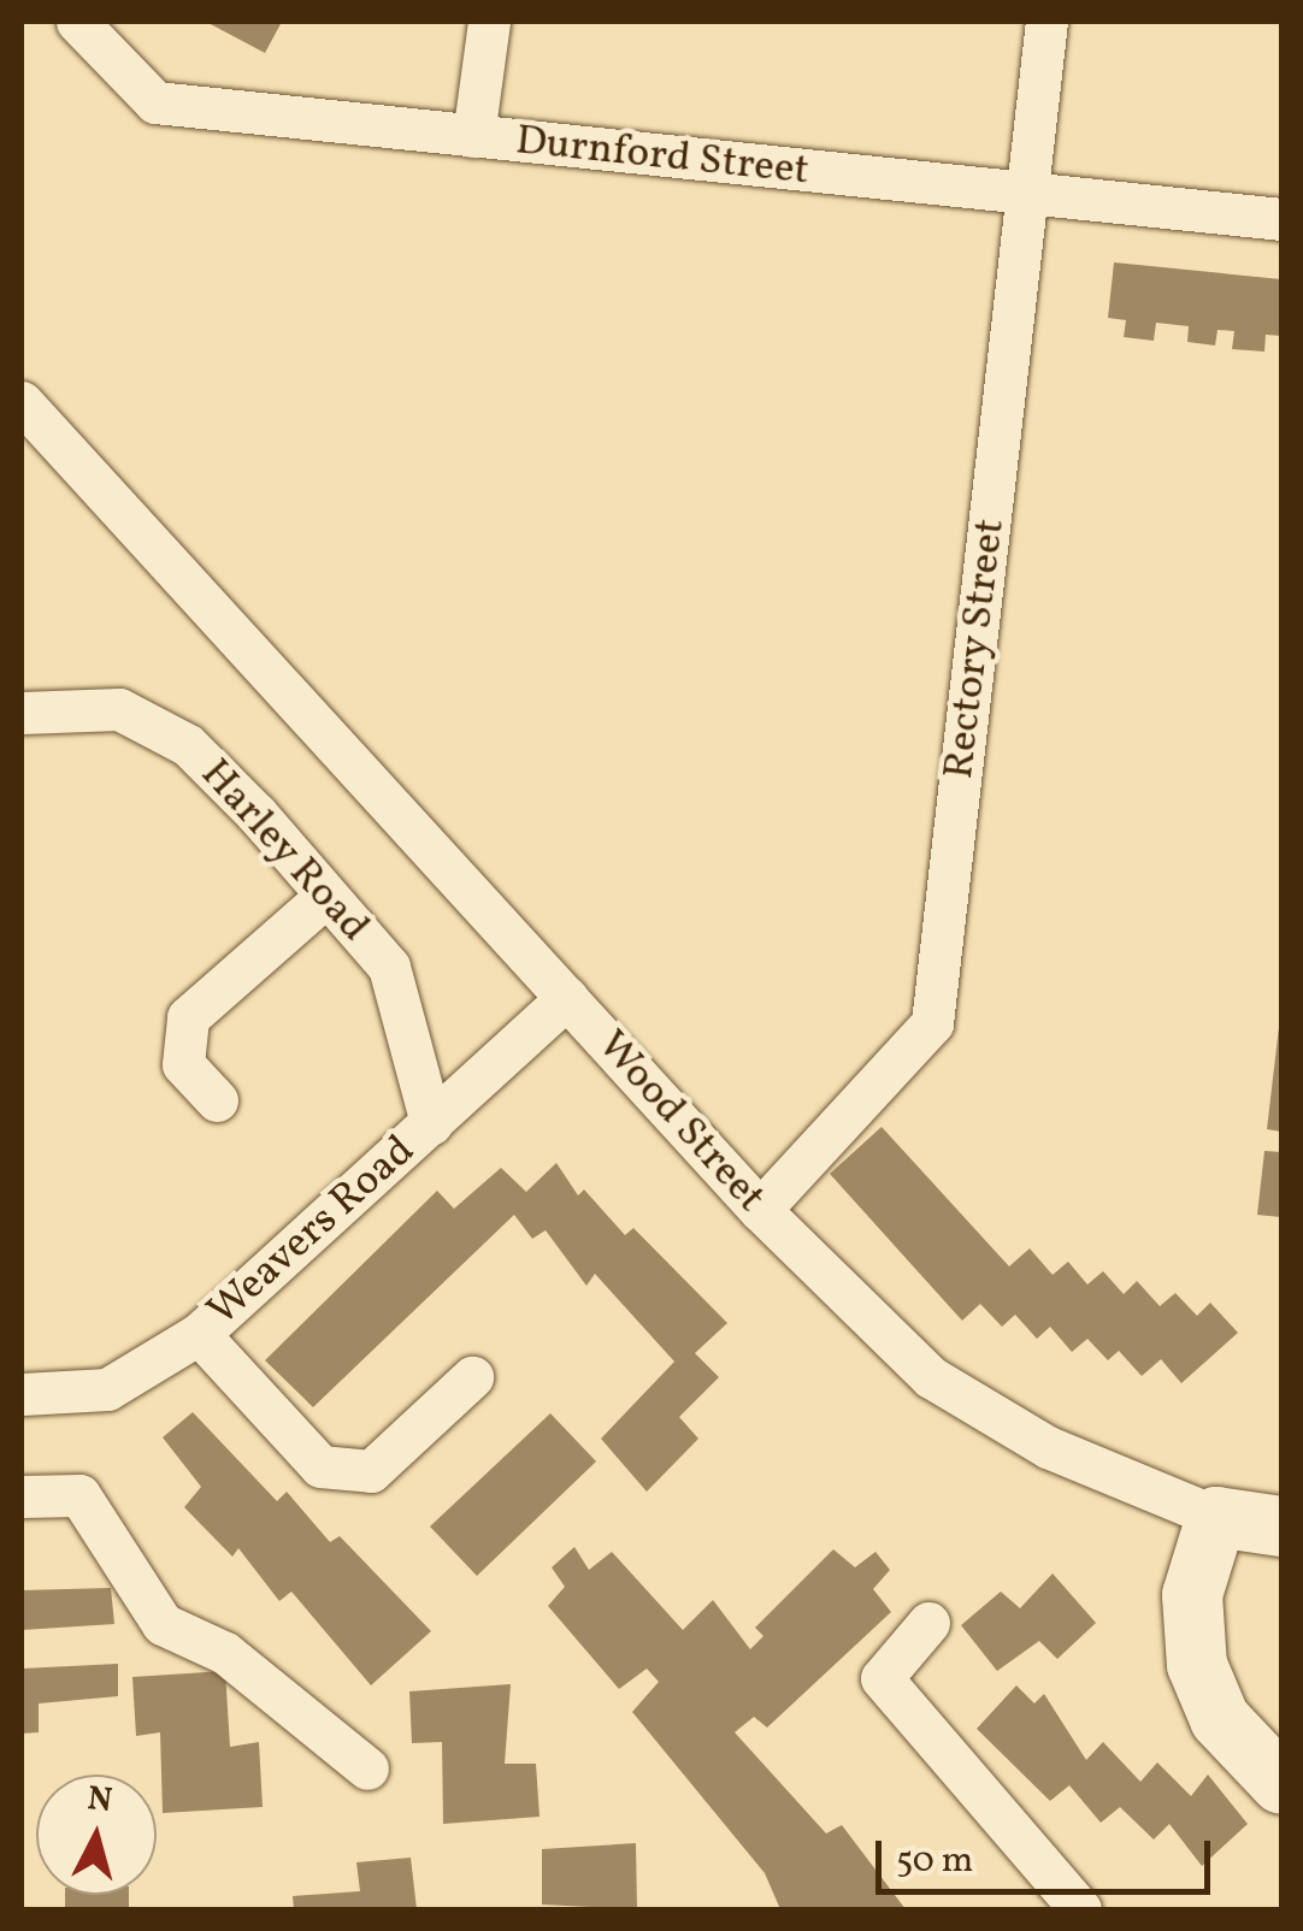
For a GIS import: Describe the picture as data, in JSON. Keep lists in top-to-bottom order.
{
  "streets": {
    "street": [
      "Durnford Street",
      "Rectory Street",
      "Harley Road",
      "Wood Street",
      "Weavers Road"
    ]
  },
  "crossings": [
    ["Durnford Street", "Rectory Street"],
    ["Rectory Street", "Wood Street"],
    ["Harley Road", "Weavers Road"],
    ["Wood Street", "Weavers Road"]
  ],
  "scale_bar": "50 m",
  "north": "top"
}
